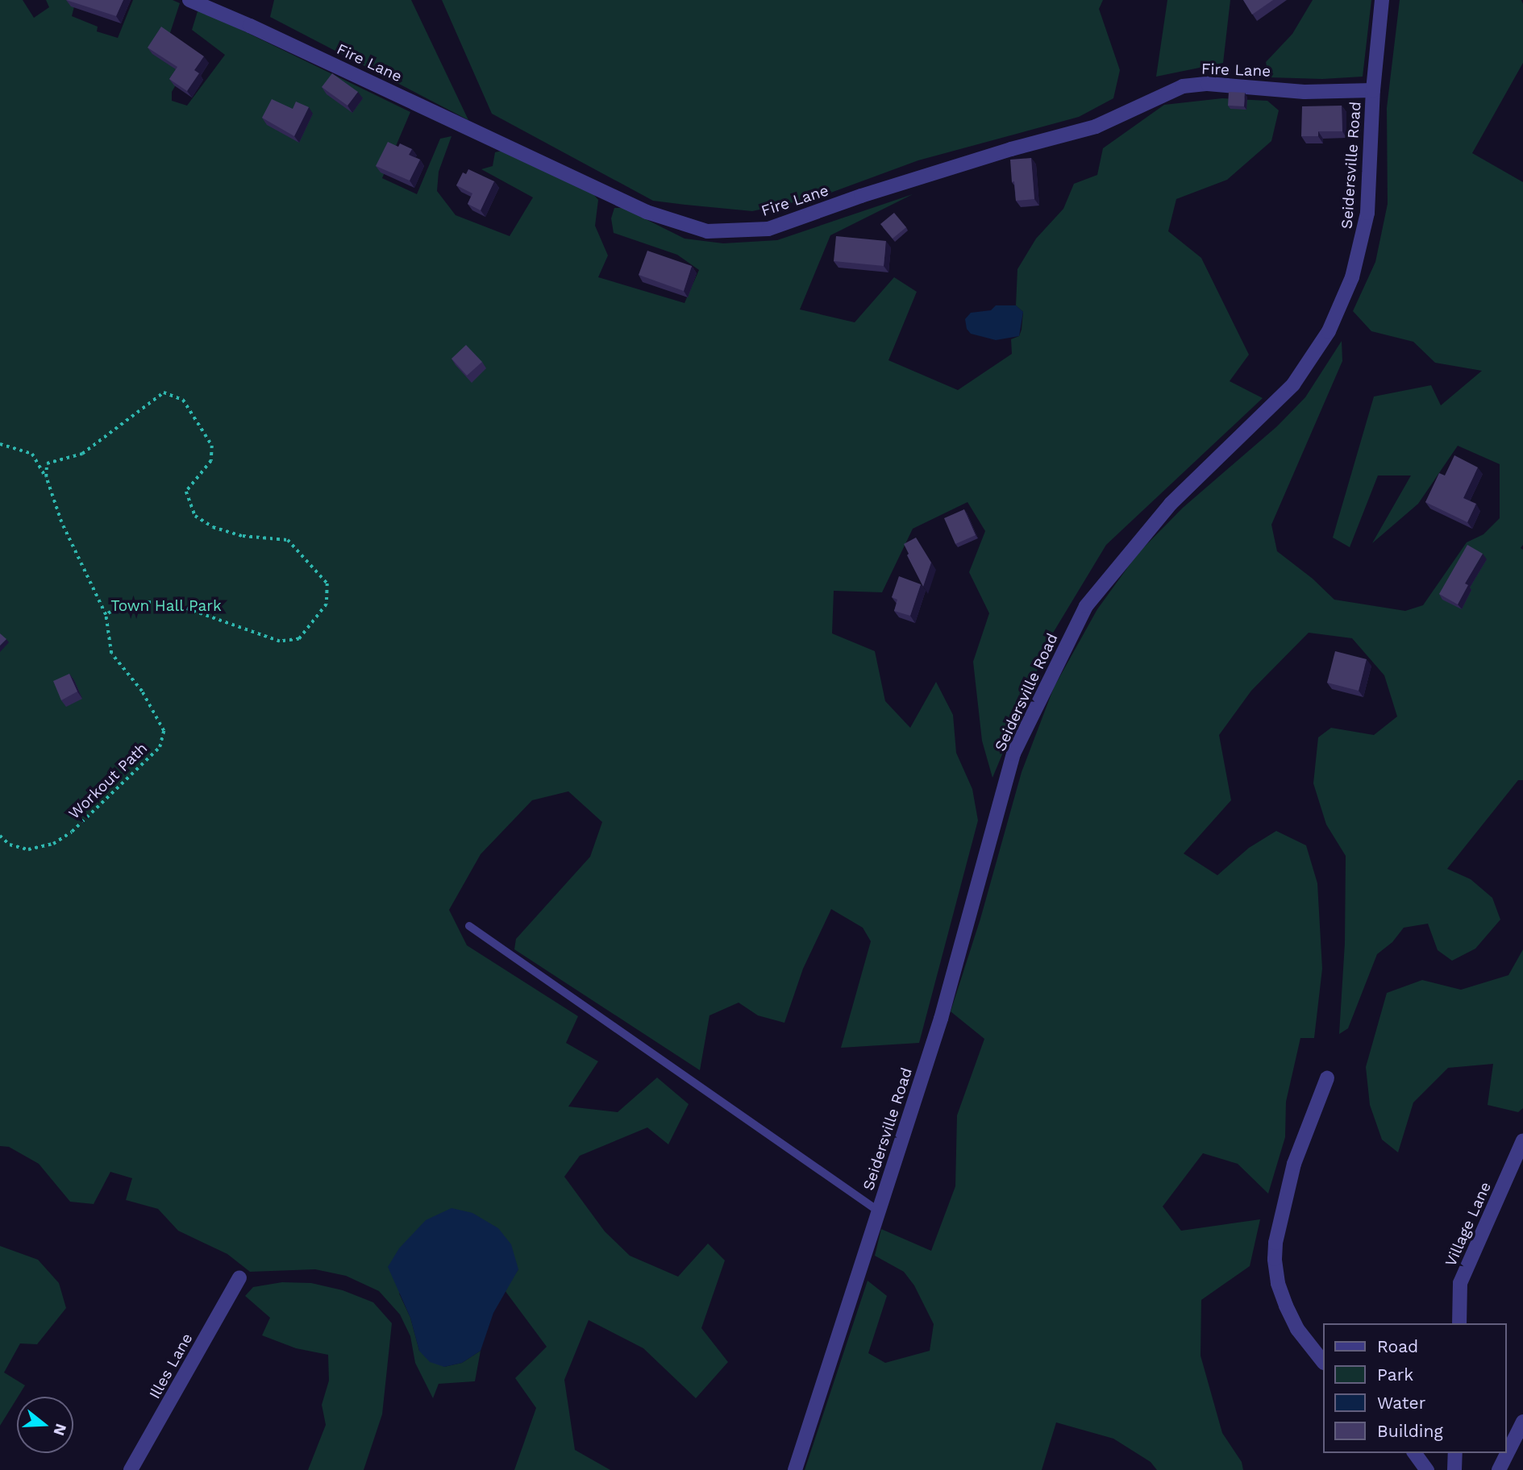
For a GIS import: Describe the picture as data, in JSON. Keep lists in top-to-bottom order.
{
  "streets": {
    "street": [
      "Fire Lane",
      "Seidersville Road",
      "Village Lane",
      "Illes Lane"
    ],
    "path": ["Workout Path"]
  },
  "crossings": [
    ["Fire Lane", "Seidersville Road"]
  ],
  "parks": ["Town Hall Park"],
  "legend": [
    "Road",
    "Park",
    "Water",
    "Building"
  ],
  "north": "right"
}
